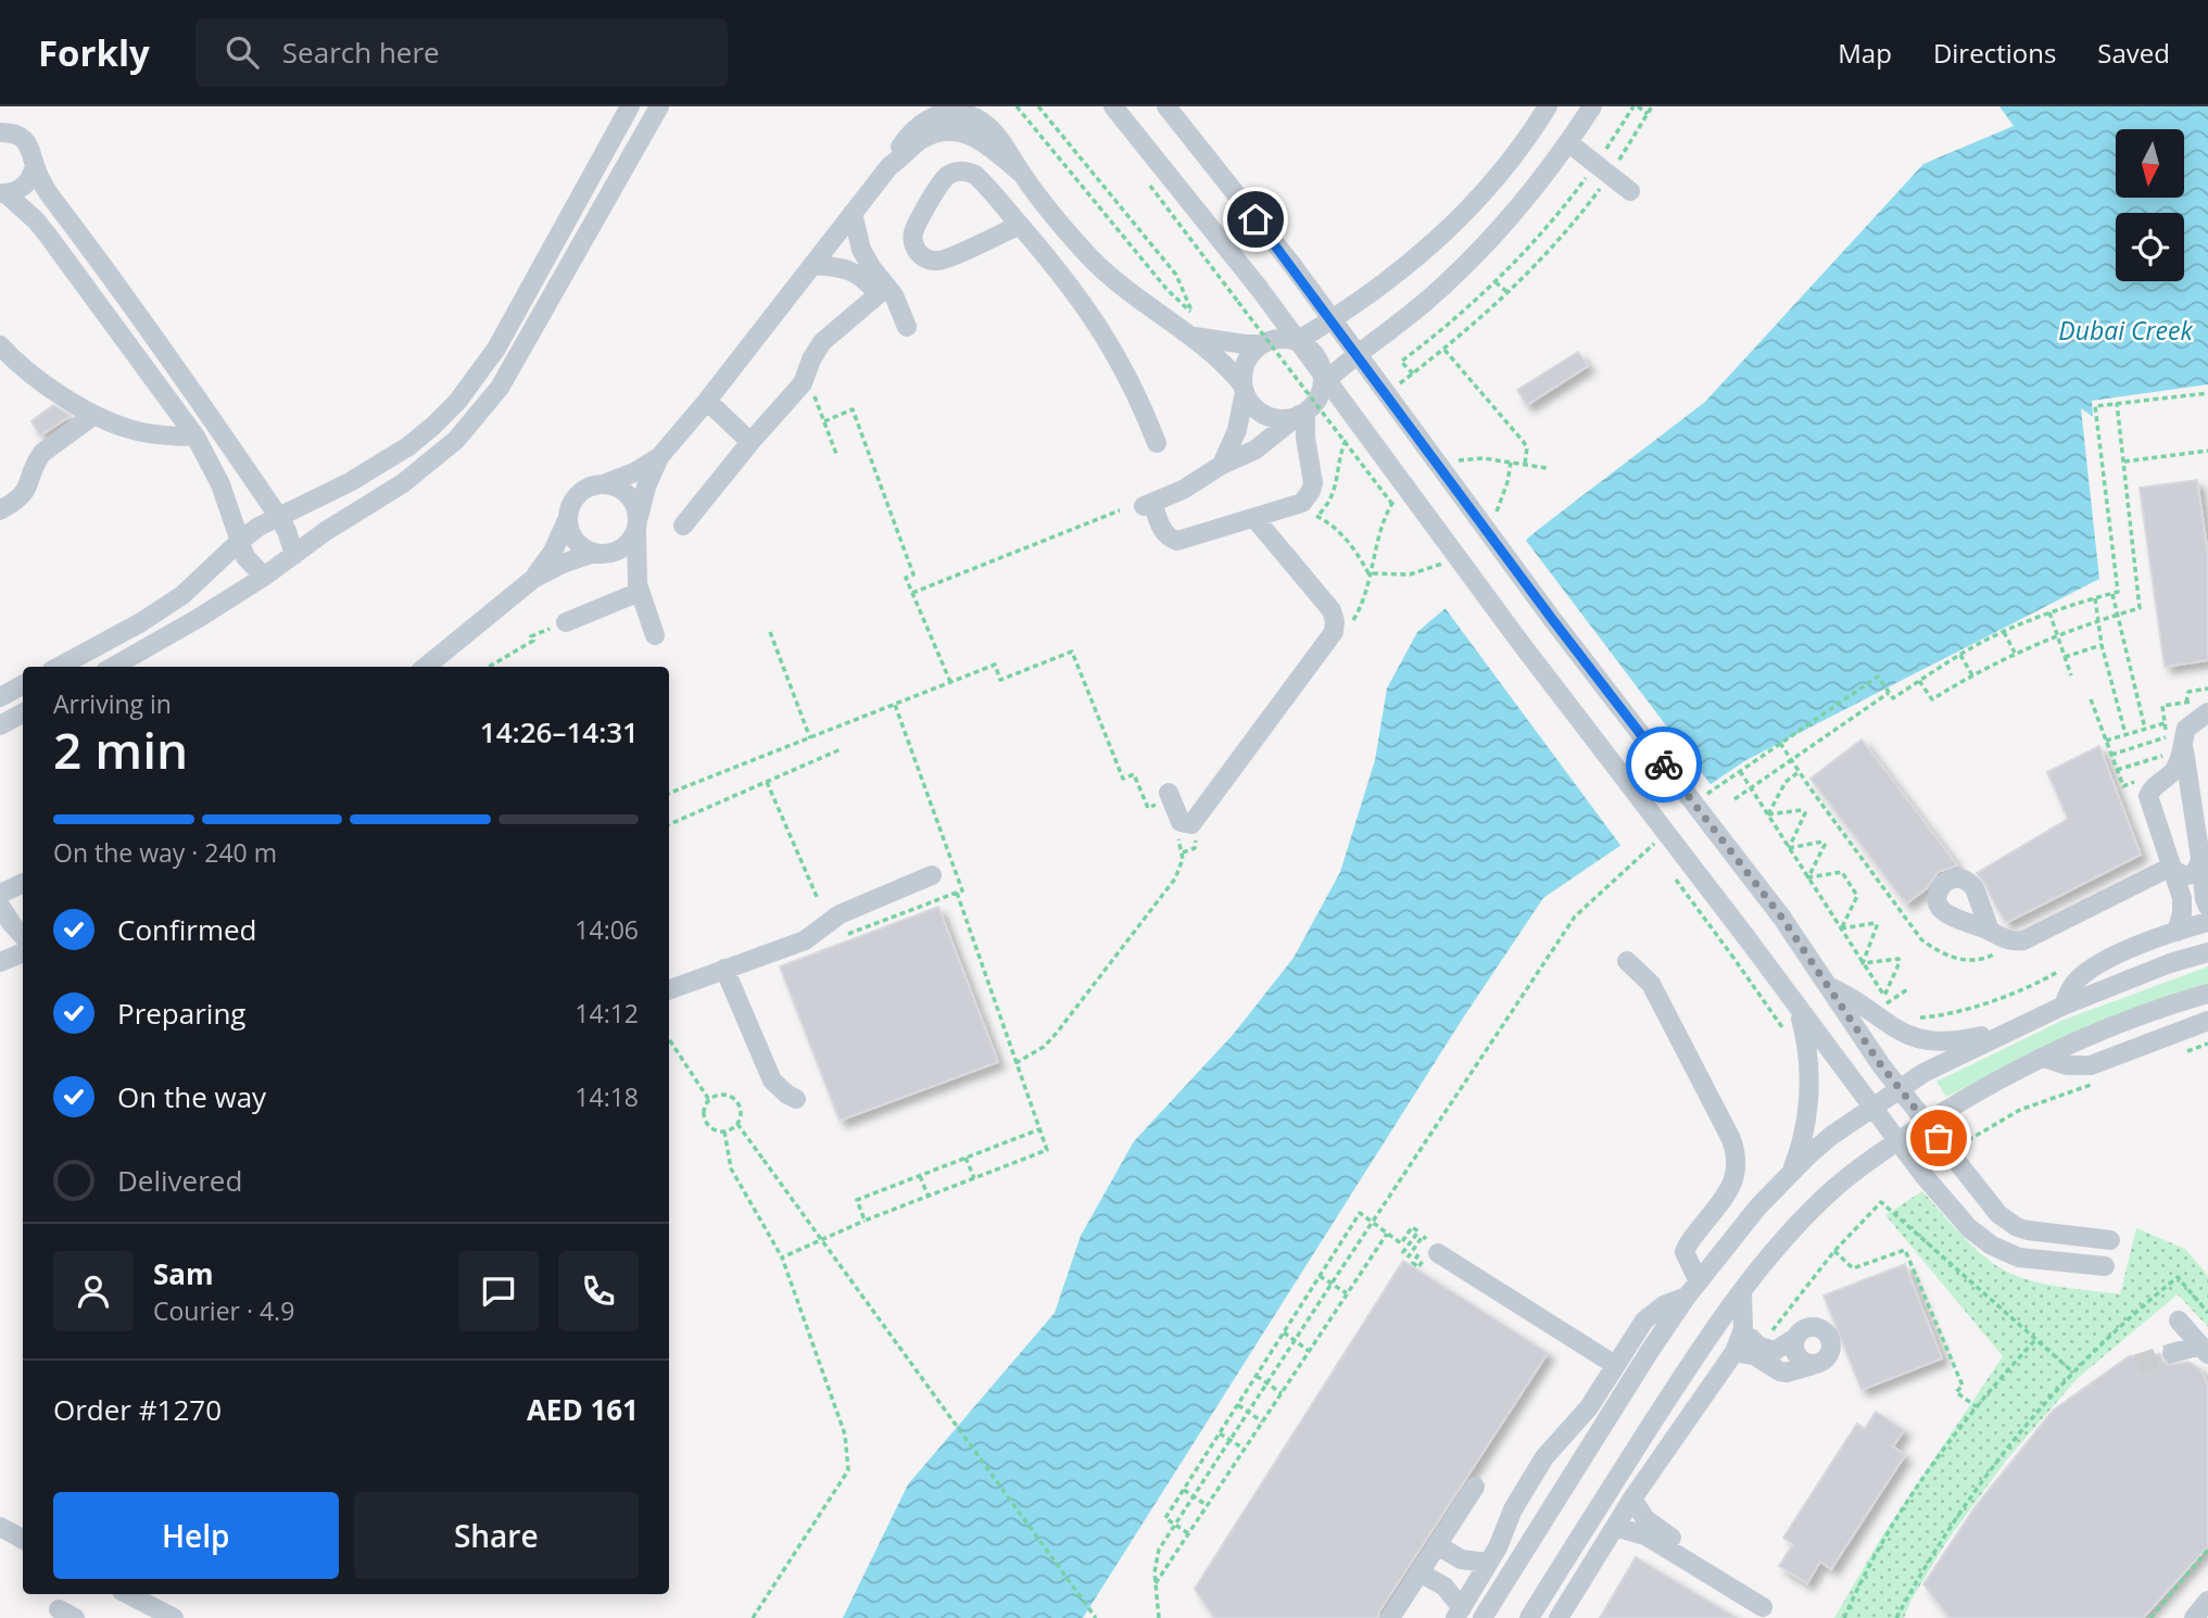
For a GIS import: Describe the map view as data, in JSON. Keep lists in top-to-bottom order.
{
  "water": ["Dubai Creek"],
  "north": "bottom",
  "page": {
    "header": "Forkly",
    "search": "Search here",
    "nav": ["Map", "Directions", "Saved"],
    "heading": ["2 min", "Arriving in", "14:26–14:31"],
    "panel": [
      "Sam",
      "Courier · 4.9",
      "Order #1270",
      "AED 161"
    ],
    "bar": "On the way · 240 m",
    "list": [
      ["Confirmed", "14:06"],
      ["Preparing", "14:12"],
      ["On the way", "14:18"],
      "Delivered"
    ],
    "buttons": ["Help", "Share"]
  }
}
